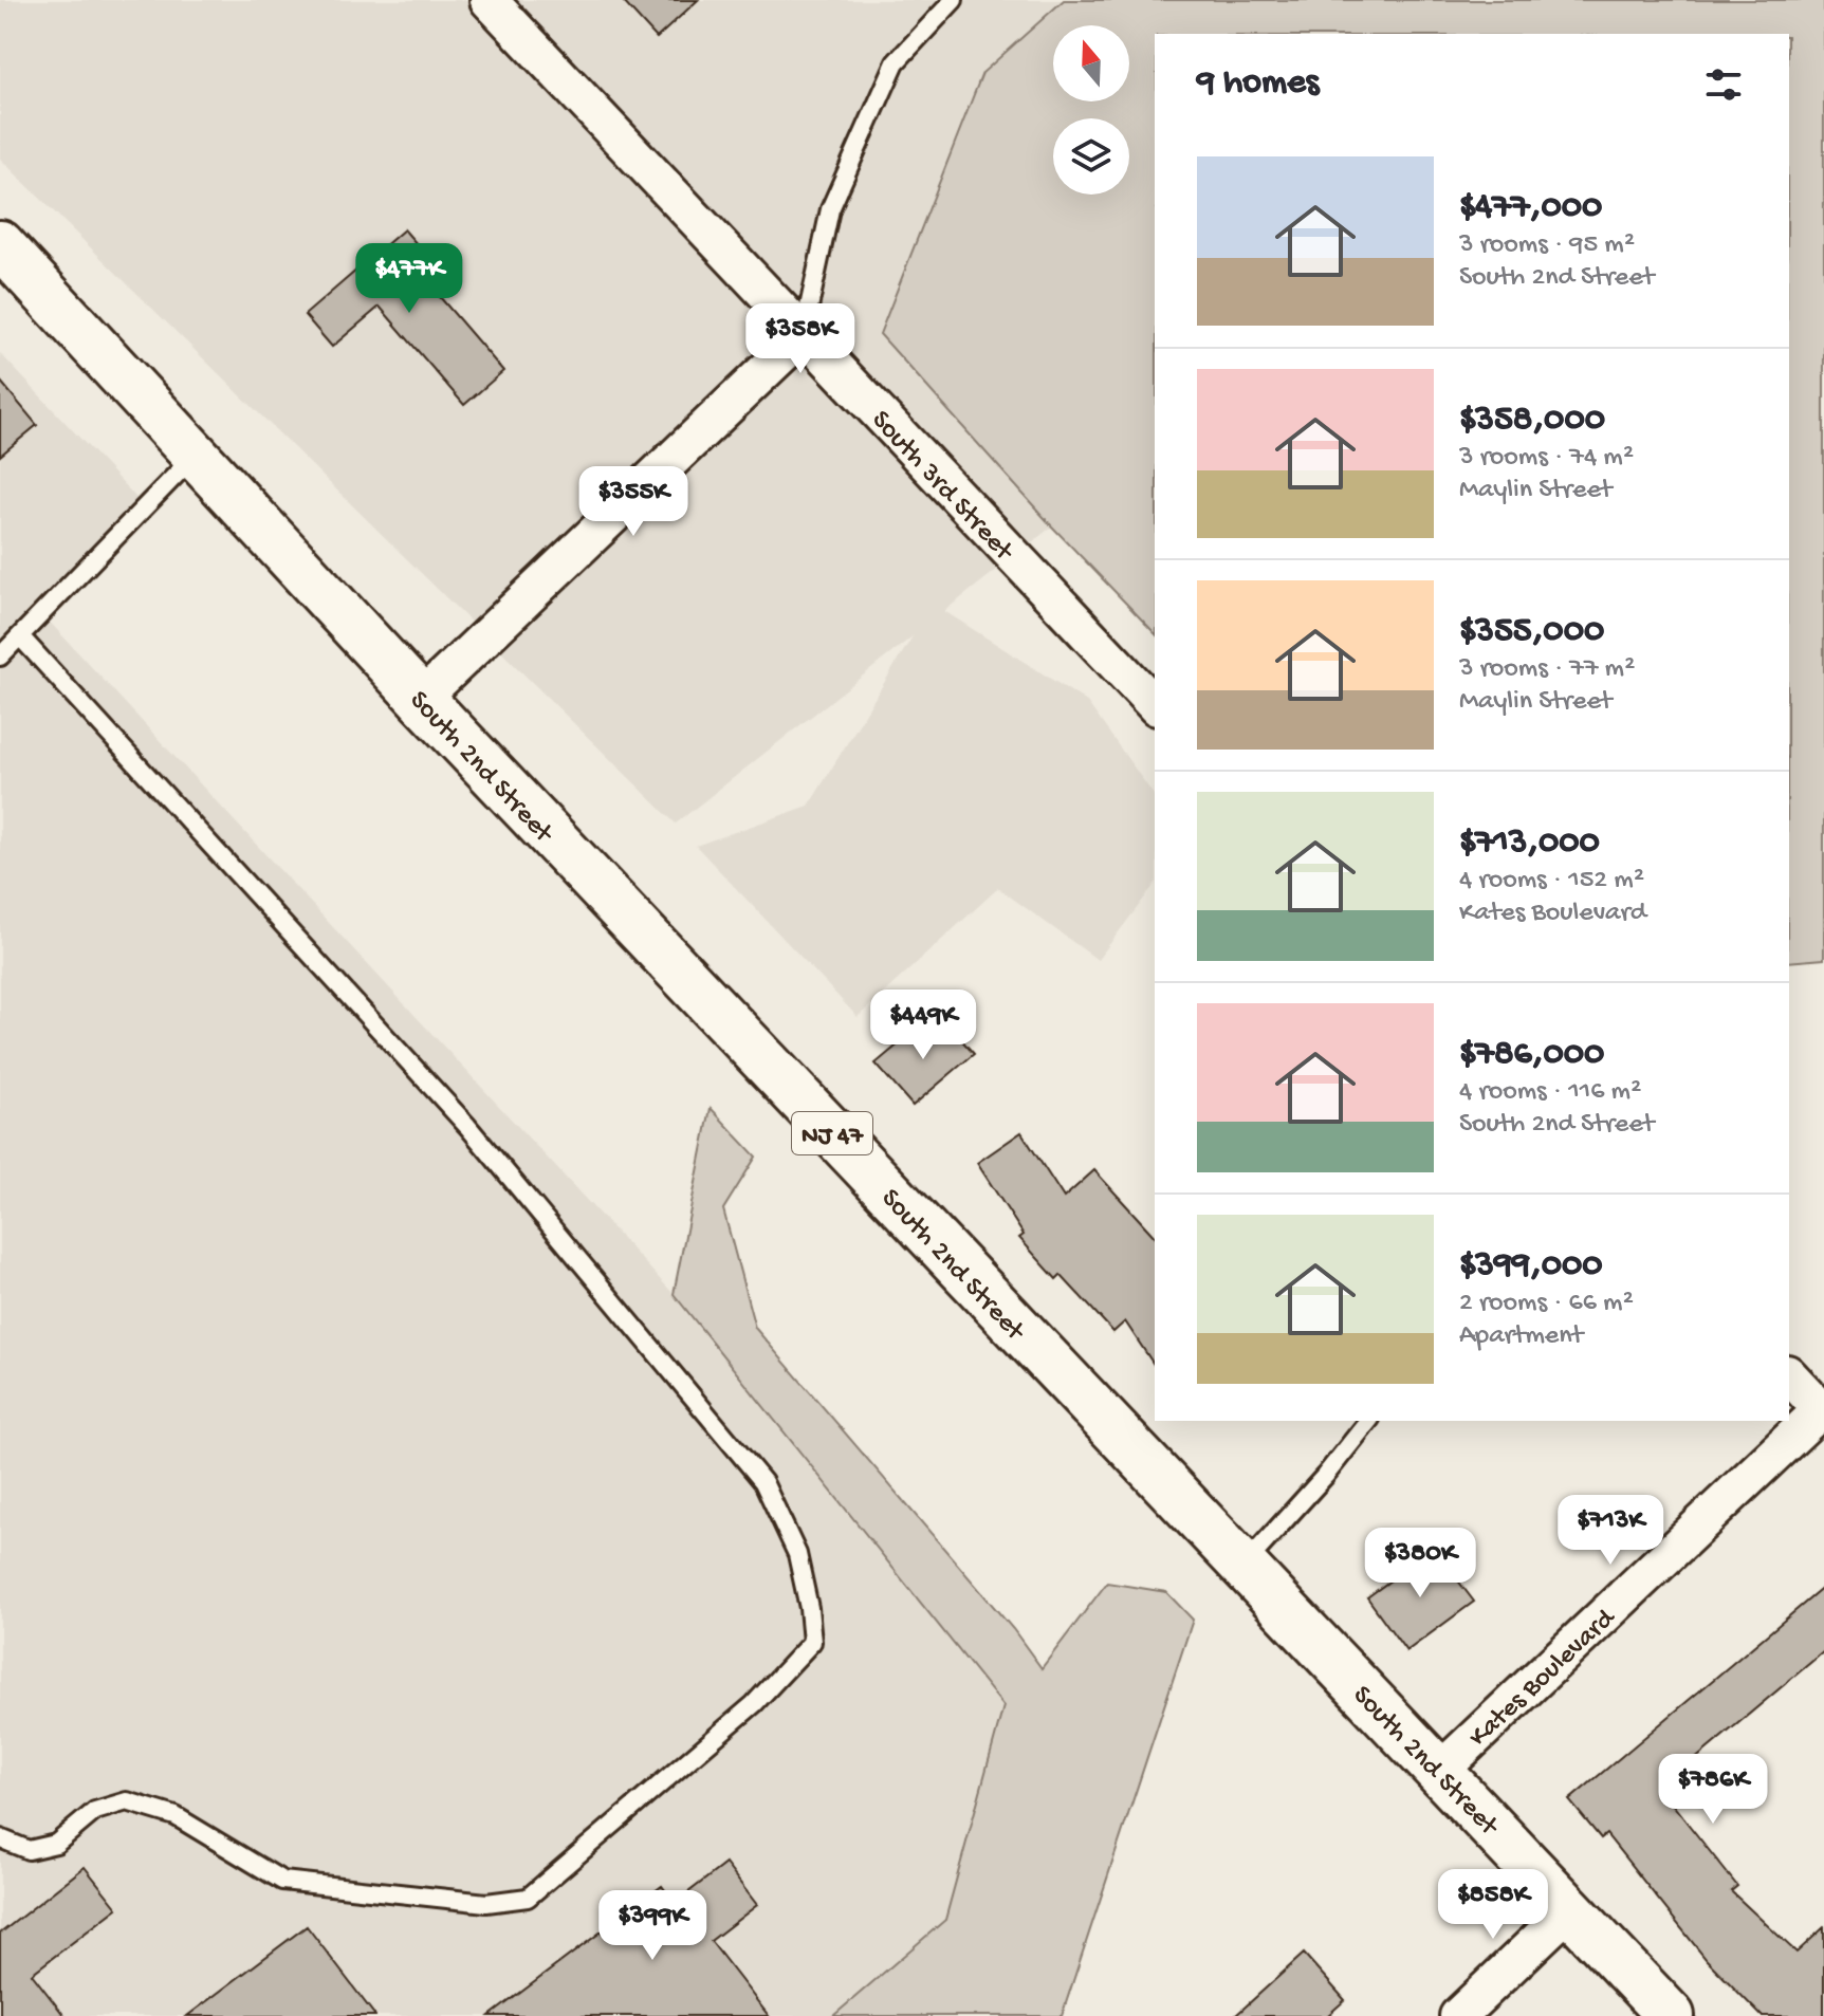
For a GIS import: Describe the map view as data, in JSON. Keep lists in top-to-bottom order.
{
  "streets": {
    "main road": ["South 2nd Street", "NJ 47"],
    "street": ["South 3rd Street", "Kates Boulevard"]
  },
  "crossings": [
    ["South 2nd Street", "Kates Boulevard"]
  ],
  "north": "top",
  "page": {
    "heading": "9 homes",
    "list": [
      {
        "name": "$477,000",
        "note": "3 rooms · 95 m² · South 2nd Street"
      },
      {
        "name": "$358,000",
        "note": "3 rooms · 74 m² · Maylin Street"
      },
      {
        "name": "$355,000",
        "note": "3 rooms · 77 m² · Maylin Street"
      },
      {
        "name": "$713,000",
        "note": "4 rooms · 152 m² · Kates Boulevard"
      },
      {
        "name": "$786,000",
        "note": "4 rooms · 116 m² · South 2nd Street"
      },
      {
        "name": "$399,000",
        "note": "2 rooms · 66 m² · Apartment"
      }
    ],
    "price": [
      "$477K",
      "$358K",
      "$355K",
      "$449K",
      "$713K",
      "$380K",
      "$786K",
      "$858K",
      "$399K"
    ]
  }
}
